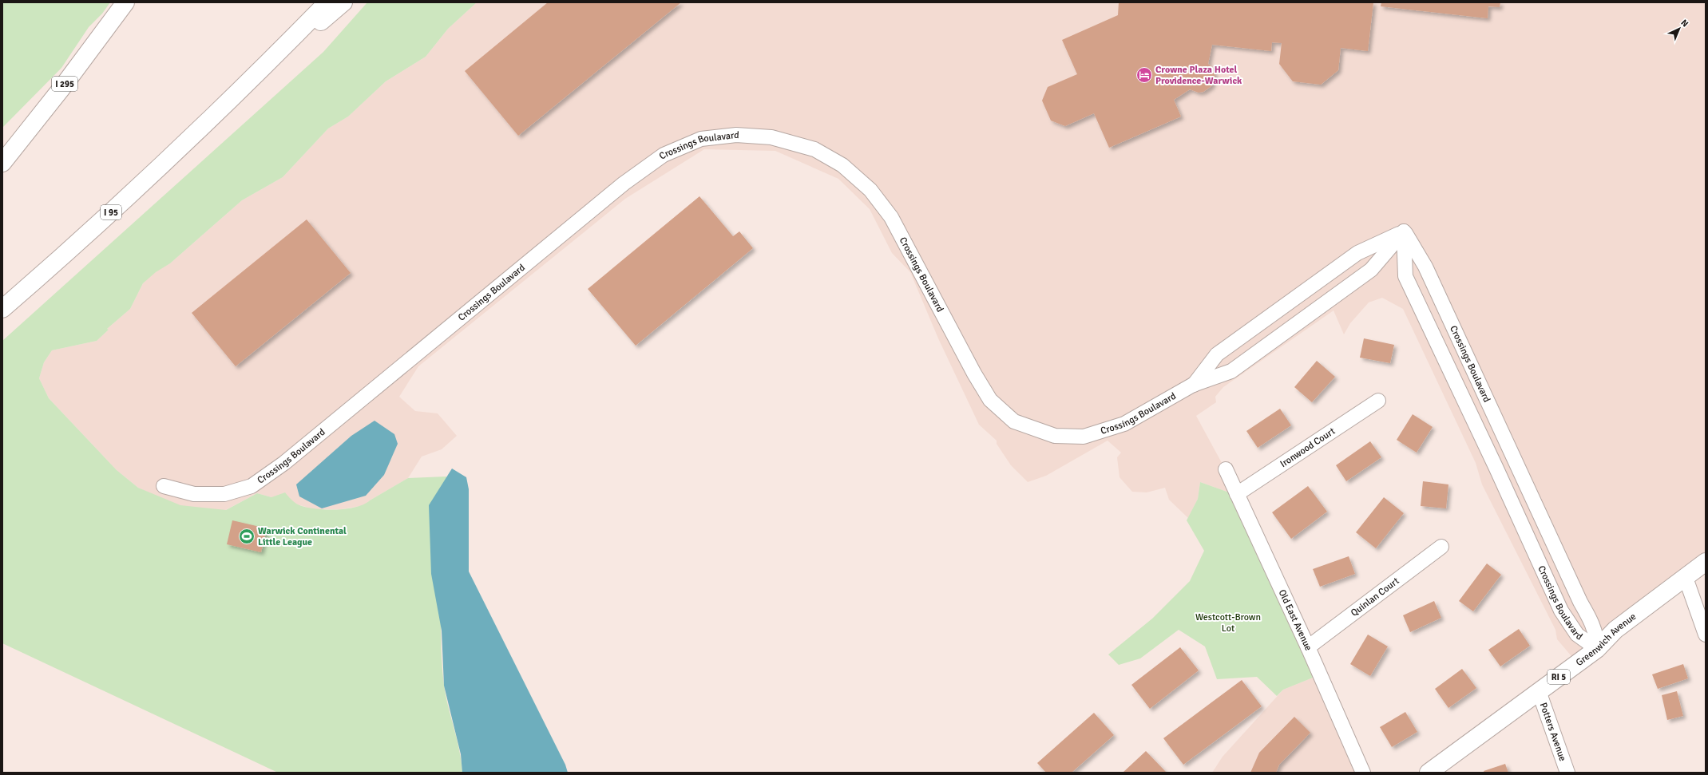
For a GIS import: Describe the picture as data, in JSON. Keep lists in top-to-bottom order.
{
  "streets": {
    "main road": [
      "I 295",
      "I 95",
      "Greenwich Avenue",
      "RI 5"
    ],
    "street": [
      "Crossings Boulavard",
      "Ironwood Court",
      "Quinlan Court",
      "Old East Avenue",
      "Potters Avenue"
    ]
  },
  "crossings": [
    ["Crossings Boulavard", "Greenwich Avenue"],
    ["Ironwood Court", "Old East Avenue"],
    ["Quinlan Court", "Old East Avenue"],
    ["Greenwich Avenue", "Potters Avenue"]
  ],
  "parks": ["Westcott-Brown Lot"],
  "places": {
    "hotel": ["Crowne Plaza Hotel Providence-Warwick"],
    "sports": ["Warwick Continental Little League"]
  },
  "north": "top right"
}
